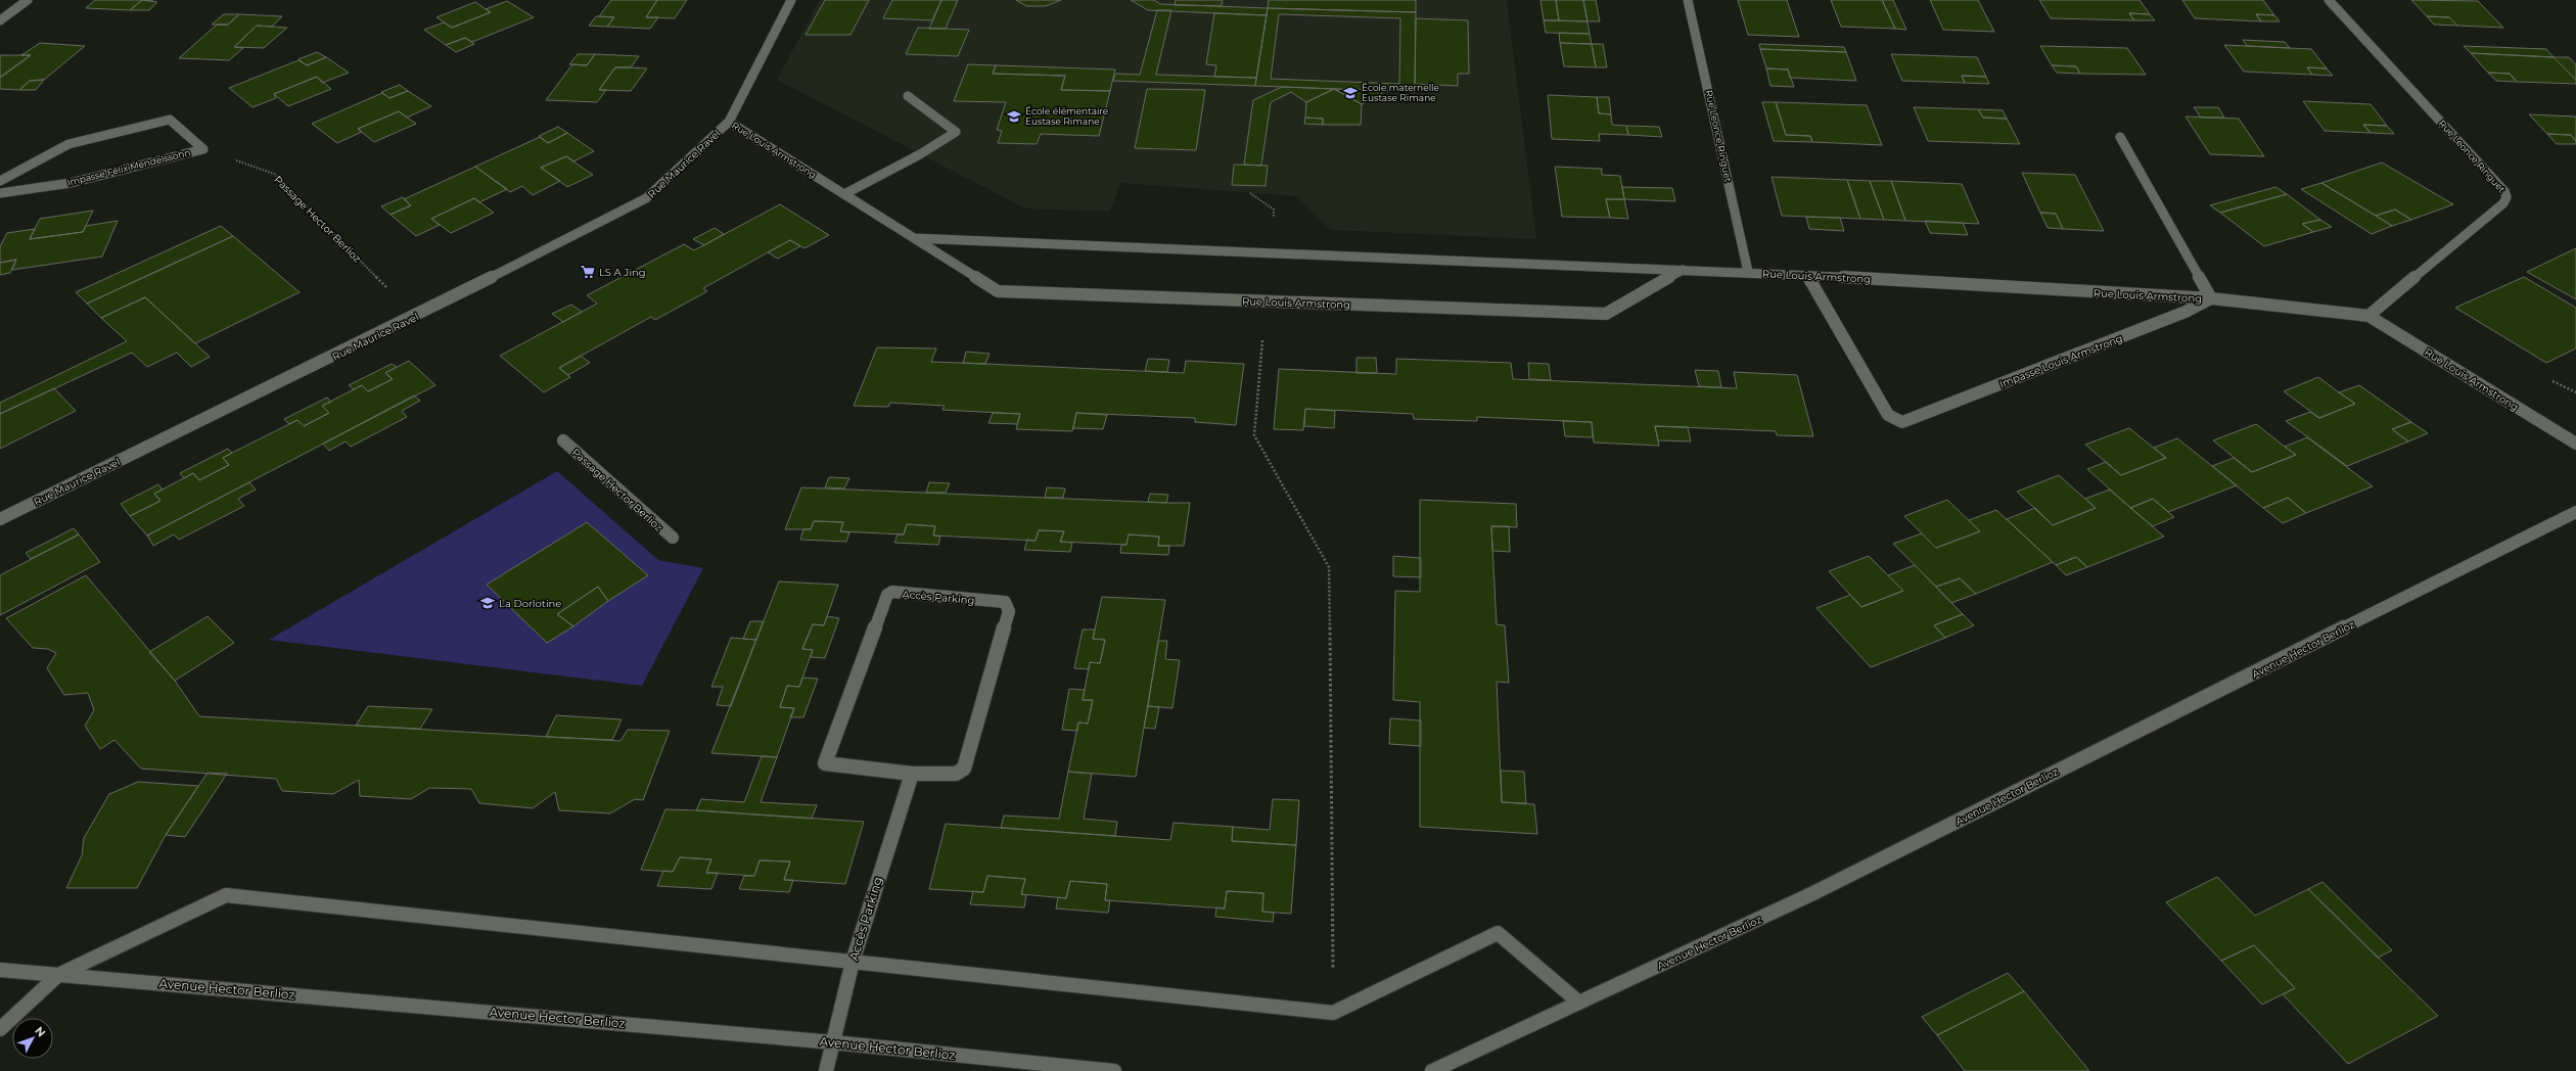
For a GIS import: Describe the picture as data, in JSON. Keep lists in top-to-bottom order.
{
  "streets": {
    "street": [
      "Rue Leonce Ringuet",
      "Rue Louis Armstrong",
      "Rue Maurice Ravel",
      "Impasse Félix Mendelssohn",
      "Passage Hector Berlioz",
      "Impasse Louis Armstrong",
      "Accès Parking",
      "Avenue Hector Berlioz"
    ]
  },
  "crossings": [
    ["Rue Leonce Ringuet", "Rue Louis Armstrong"],
    ["Rue Louis Armstrong", "Rue Maurice Ravel"],
    ["Rue Louis Armstrong", "Impasse Louis Armstrong"],
    ["Rue Maurice Ravel", "Passage Hector Berlioz"],
    ["Impasse Félix Mendelssohn", "Passage Hector Berlioz"],
    ["Accès Parking", "Avenue Hector Berlioz"]
  ],
  "places": {
    "school or university": ["École maternelle Eustase Rimane", "École élémentaire Eustase Rimane", "La Dorlotine"],
    "supermarket": ["LS A Jing"]
  },
  "north": "top right"
}
